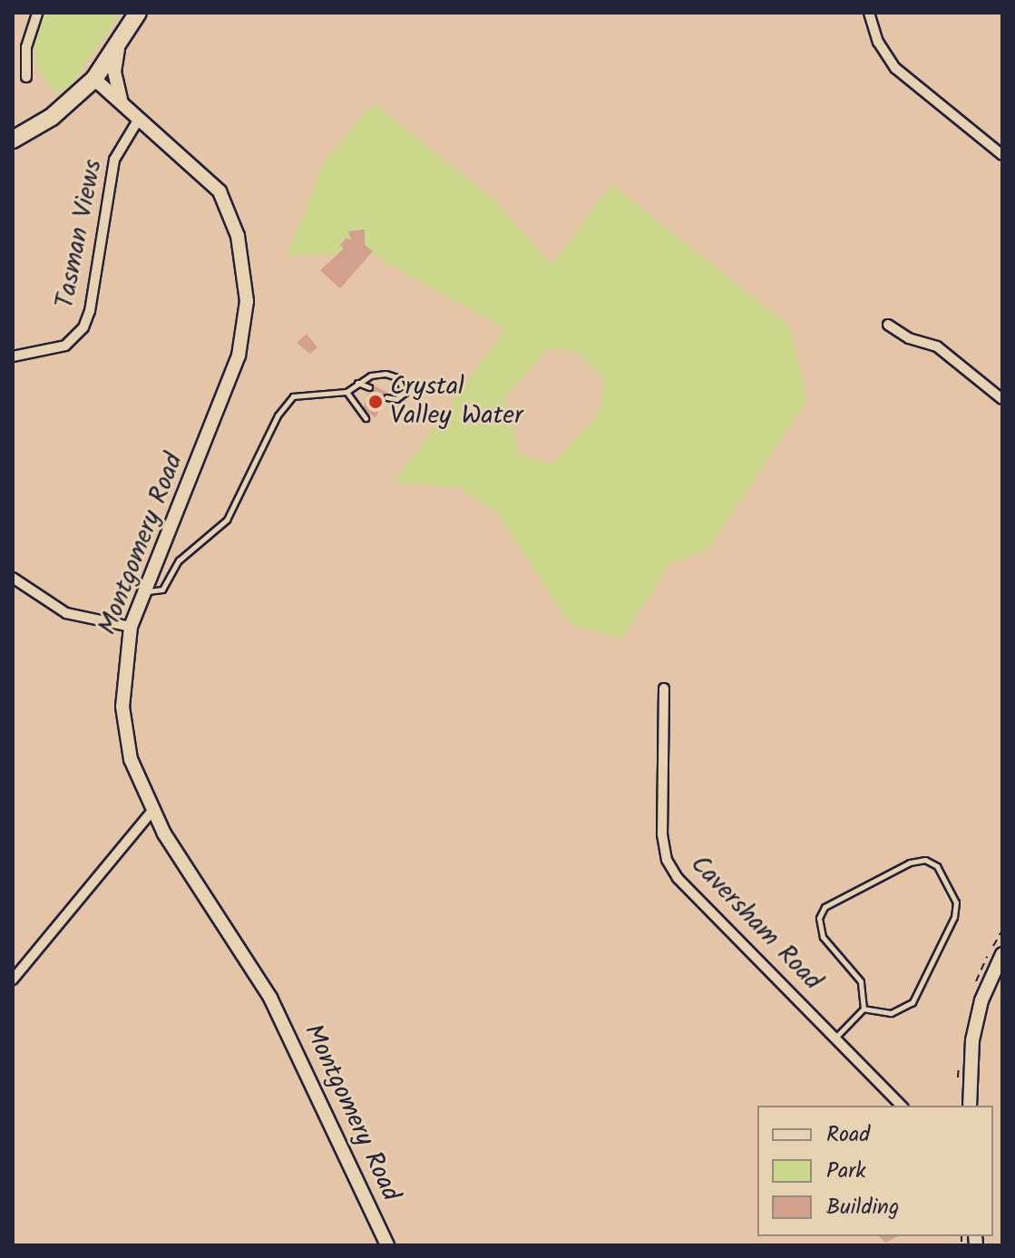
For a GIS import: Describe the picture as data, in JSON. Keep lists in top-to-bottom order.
{
  "streets": {
    "street": ["Tasman Views", "Montgomery Road", "Caversham Road"]
  },
  "crossings": [
    ["Tasman Views", "Montgomery Road"]
  ],
  "places": ["Crystal Valley Water"],
  "legend": ["Road", "Park", "Building"]
}
